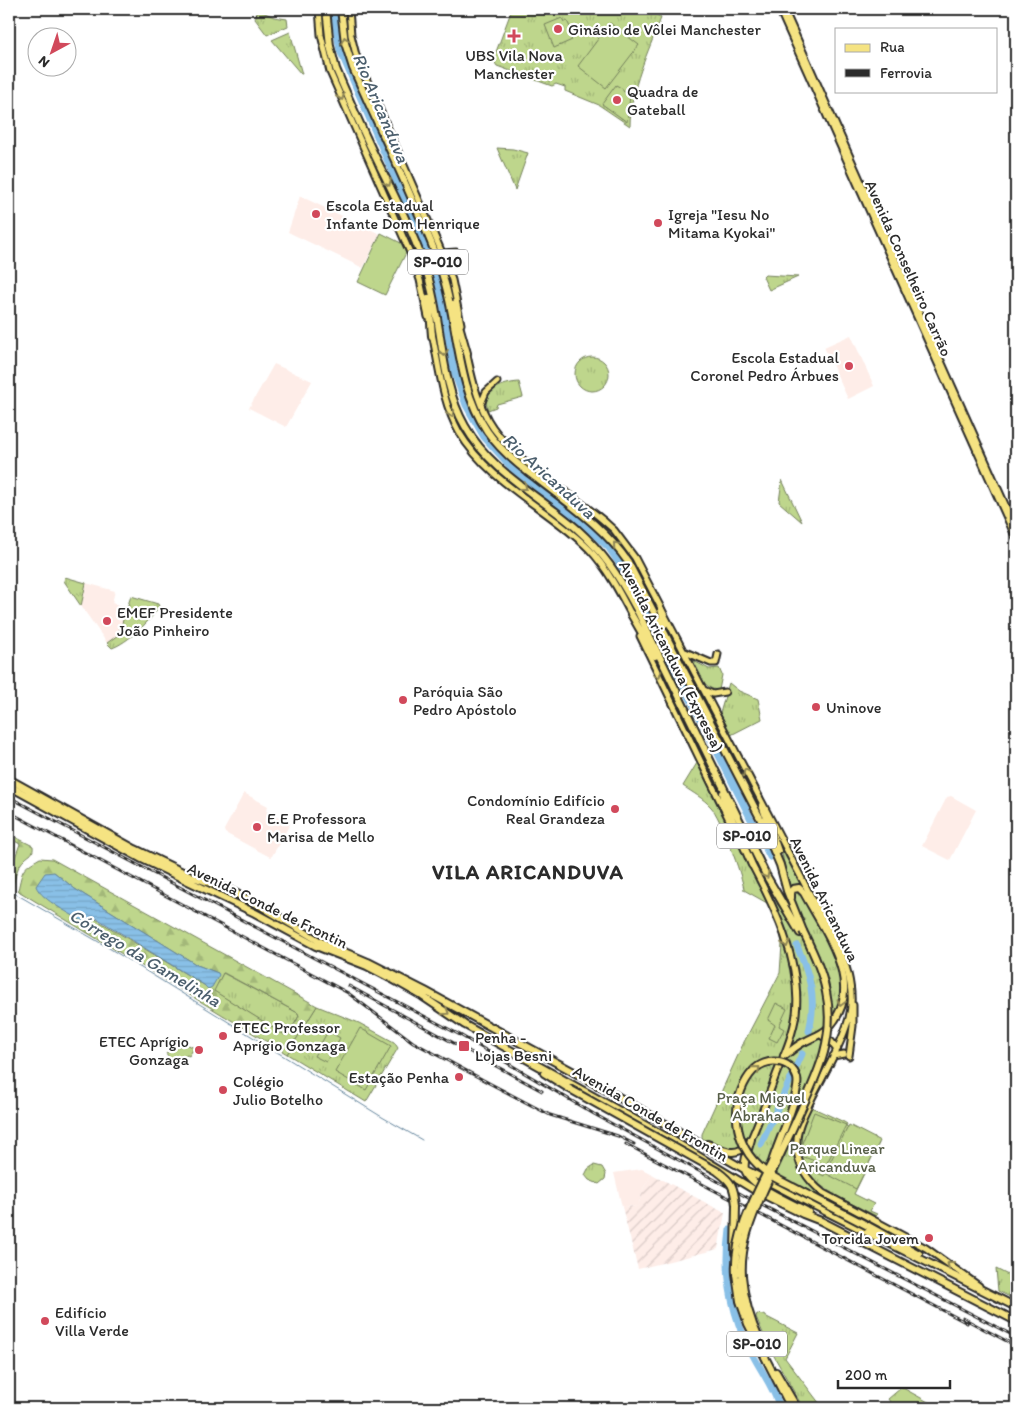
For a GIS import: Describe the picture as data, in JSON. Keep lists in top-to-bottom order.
{
  "streets": {
    "highway": ["SP-010", "Avenida Aricanduva (Expressa)", "Avenida Conde de Frontin"],
    "main road": ["Avenida Conselheiro Carrão", "Avenida Aricanduva"]
  },
  "crossings": [
    ["SP-010", "Avenida Aricanduva (Expressa)"],
    ["Avenida Aricanduva", "Avenida Conde de Frontin"]
  ],
  "one_way": ["Avenida Aricanduva"],
  "districts": ["VILA ARICANDUVA"],
  "water": ["Rio Aricanduva", "Córrego da Gamelinha"],
  "parks": ["Praça Miguel Abrahao", "Parque Linear Aricanduva"],
  "places": {
    "other": [
      "Ginásio de Vôlei Manchester",
      "Quadra de Gateball",
      "Escola Estadual Infante Dom Henrique",
      "Igreja \"Iesu No Mitama Kyokai\"",
      "Escola Estadual Coronel Pedro Árbues",
      "EMEF Presidente João Pinheiro",
      "Paróquia São Pedro Apóstolo",
      "Uninove",
      "Condomínio Edifício Real Grandeza",
      "E.E Professora Marisa de Mello",
      "ETEC Professor Aprígio Gonzaga",
      "ETEC Aprígio Gonzaga",
      "Estação Penha",
      "Colégio Julio Botelho",
      "Torcida Jovem",
      "Edifício Villa Verde"
    ],
    "health": ["UBS Vila Nova Manchester"],
    "transit": ["Penha - Lojas Besni"]
  },
  "legend": ["Rua", "Ferrovia"],
  "scale_bar": "200 m",
  "north": "bottom left"
}
